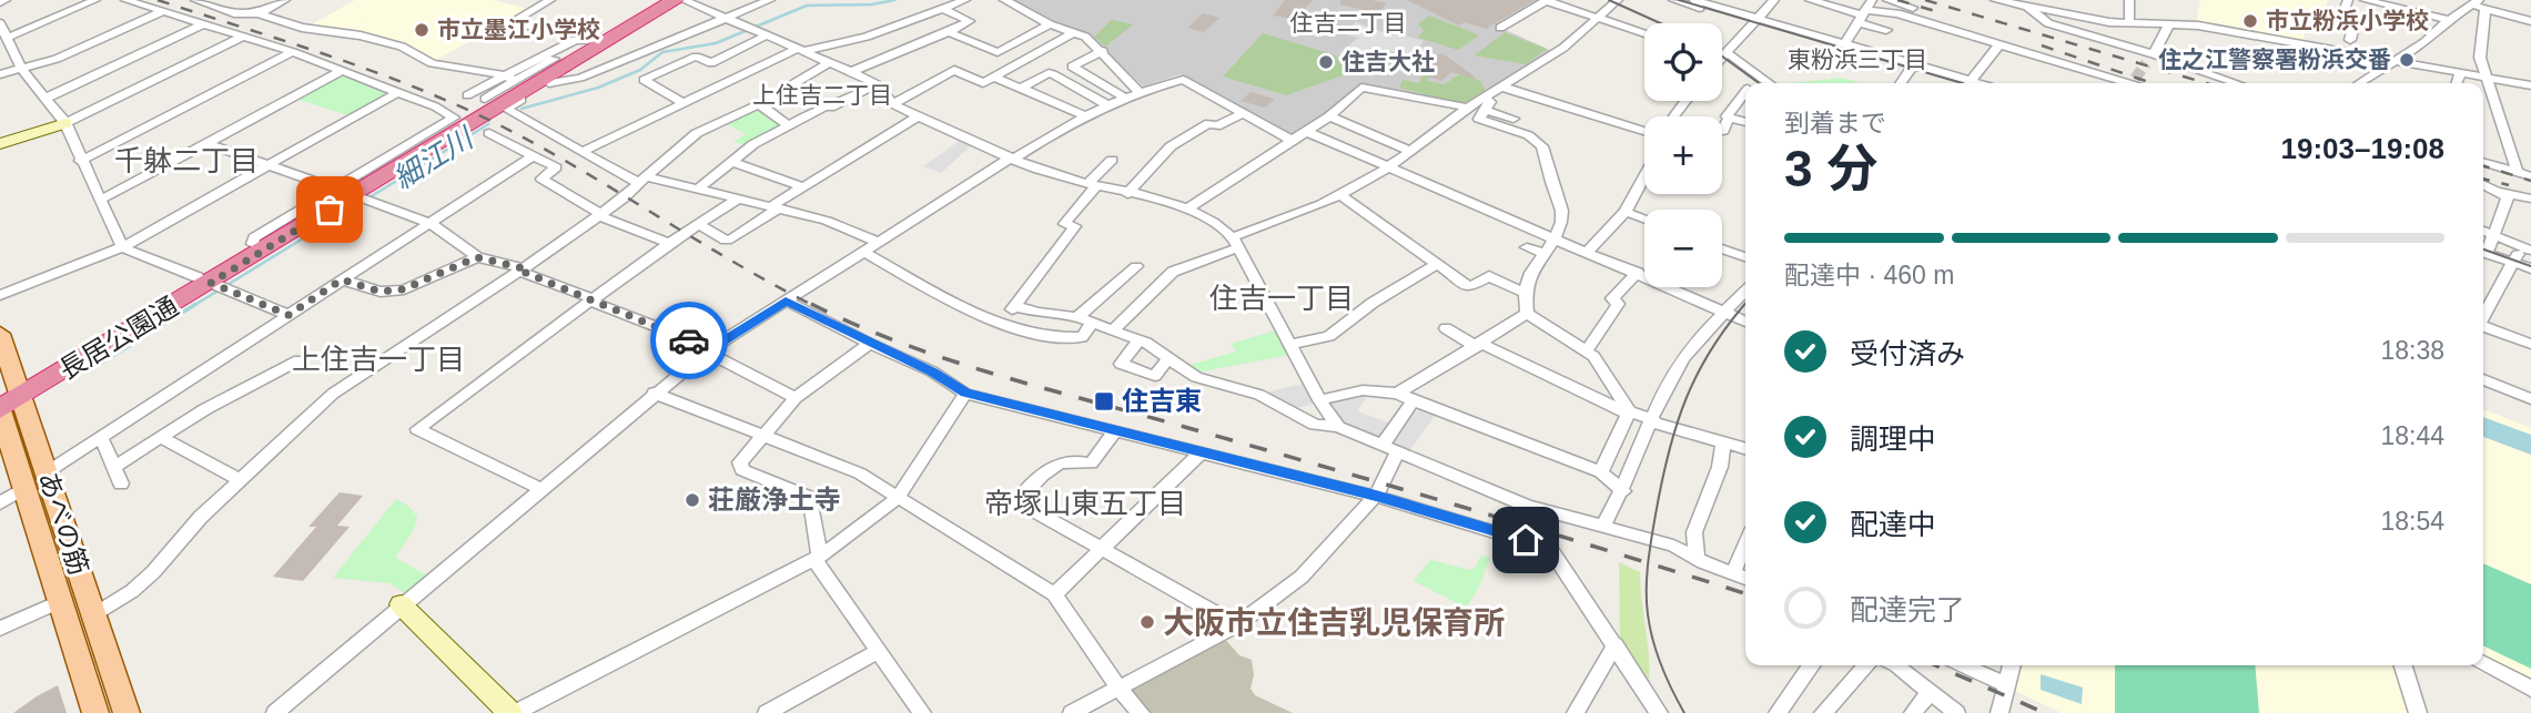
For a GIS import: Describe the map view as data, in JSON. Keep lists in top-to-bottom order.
{
  "streets": {
    "highway": ["長居公園通"],
    "main road": ["あべの筋"]
  },
  "crossings": [
    ["長居公園通", "あべの筋"]
  ],
  "districts": [
    "住吉二丁目",
    "東粉浜三丁目",
    "上住吉二丁目",
    "千躰二丁目",
    "住吉一丁目",
    "上住吉一丁目",
    "帝塚山東五丁目"
  ],
  "water": ["細江川"],
  "places": {
    "other": [
      "市立粉浜小学校",
      "市立墨江小学校",
      "住之江警察署粉浜交番",
      "住吉大社",
      "荘厳浄土寺",
      "大阪市立住吉乳児保育所"
    ],
    "transit": ["住吉東"]
  },
  "page": {
    "map_buttons": ["+", "−"],
    "heading": ["3 分", "到着まで", "19:03–19:08"],
    "bar": "配達中 · 460 m",
    "list": [
      ["受付済み", "18:38"],
      ["調理中", "18:44"],
      ["配達中", "18:54"],
      "配達完了"
    ]
  }
}
